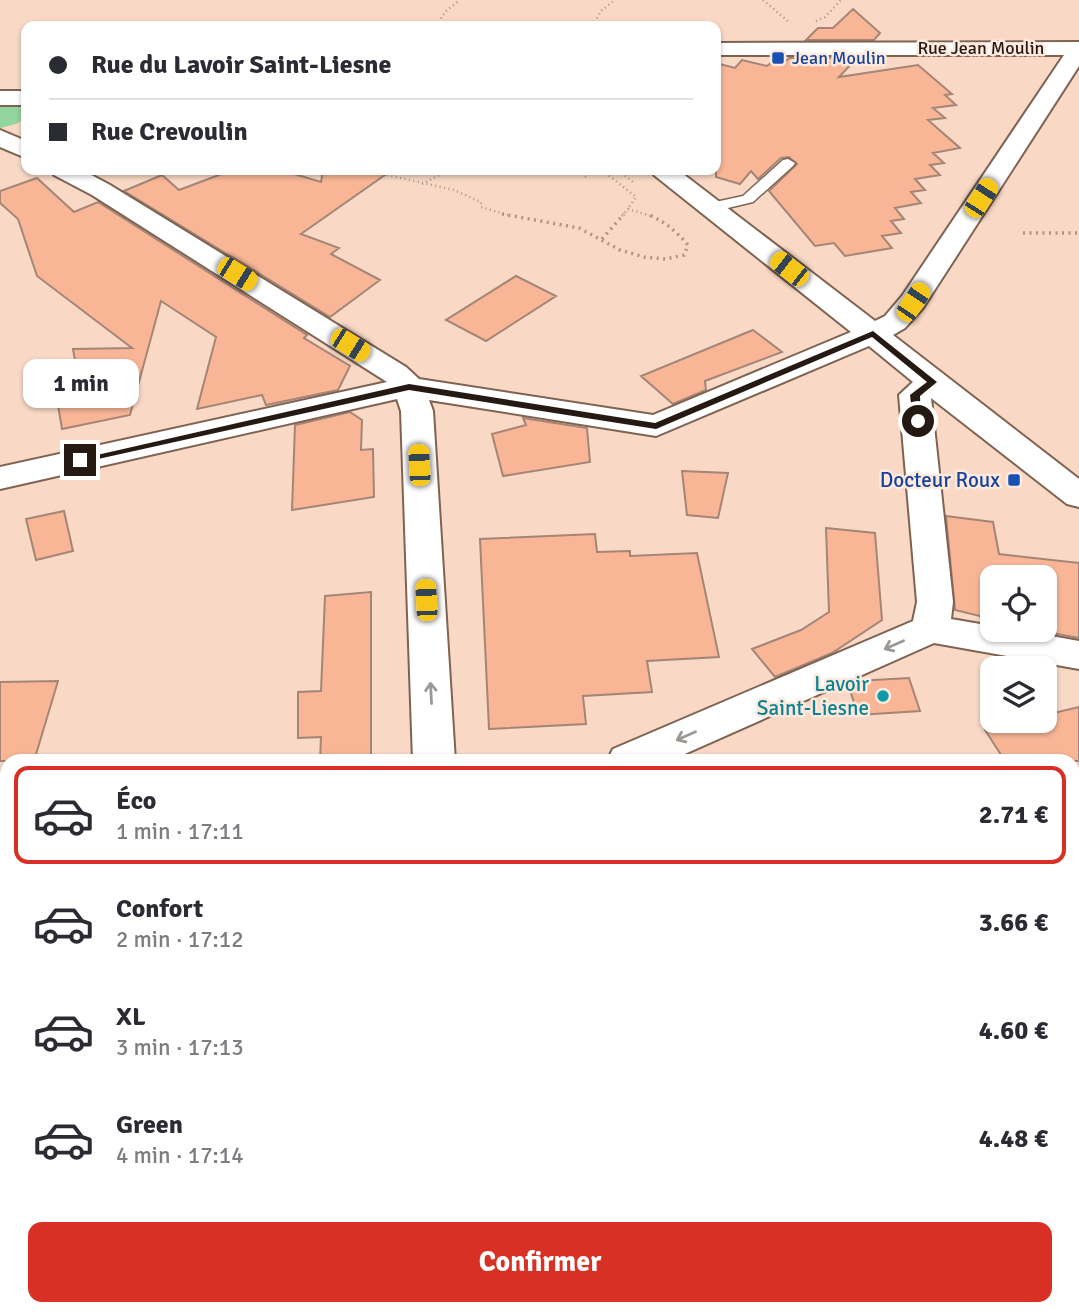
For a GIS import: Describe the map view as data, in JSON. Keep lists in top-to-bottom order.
{
  "streets": {
    "street": ["Rue Jean Moulin"]
  },
  "places": {
    "transit": ["Jean Moulin", "Docteur Roux"],
    "other": ["Lavoir Saint-Liesne"]
  },
  "page": {
    "banner": ["Rue du Lavoir Saint-Liesne", "Rue Crevoulin"],
    "bubble": "1 min",
    "list": [
      {
        "name": "Éco",
        "note": "1 min · 17:11",
        "value": "2.71 €"
      },
      {
        "name": "Confort",
        "note": "2 min · 17:12",
        "value": "3.66 €"
      },
      {
        "name": "XL",
        "note": "3 min · 17:13",
        "value": "4.60 €"
      },
      {
        "name": "Green",
        "note": "4 min · 17:14",
        "value": "4.48 €"
      }
    ],
    "buttons": "Confirmer"
  }
}
